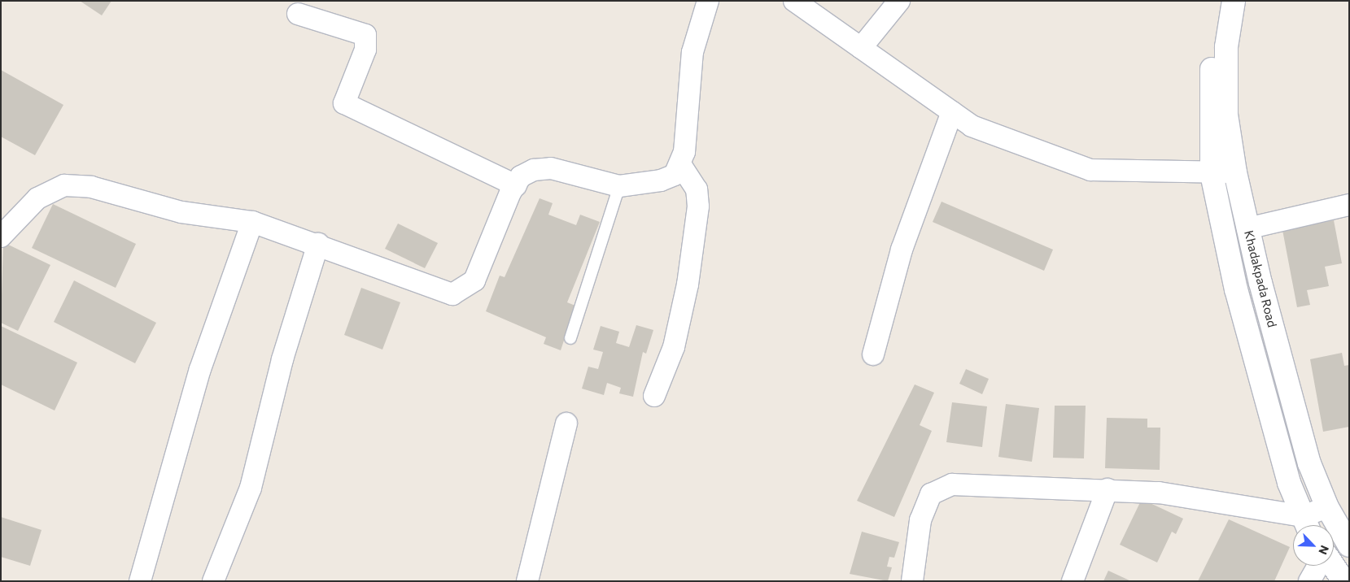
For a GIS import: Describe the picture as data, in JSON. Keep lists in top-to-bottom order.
{
  "streets": {
    "main road": ["Khadakpada Road"]
  },
  "north": "bottom right"
}
